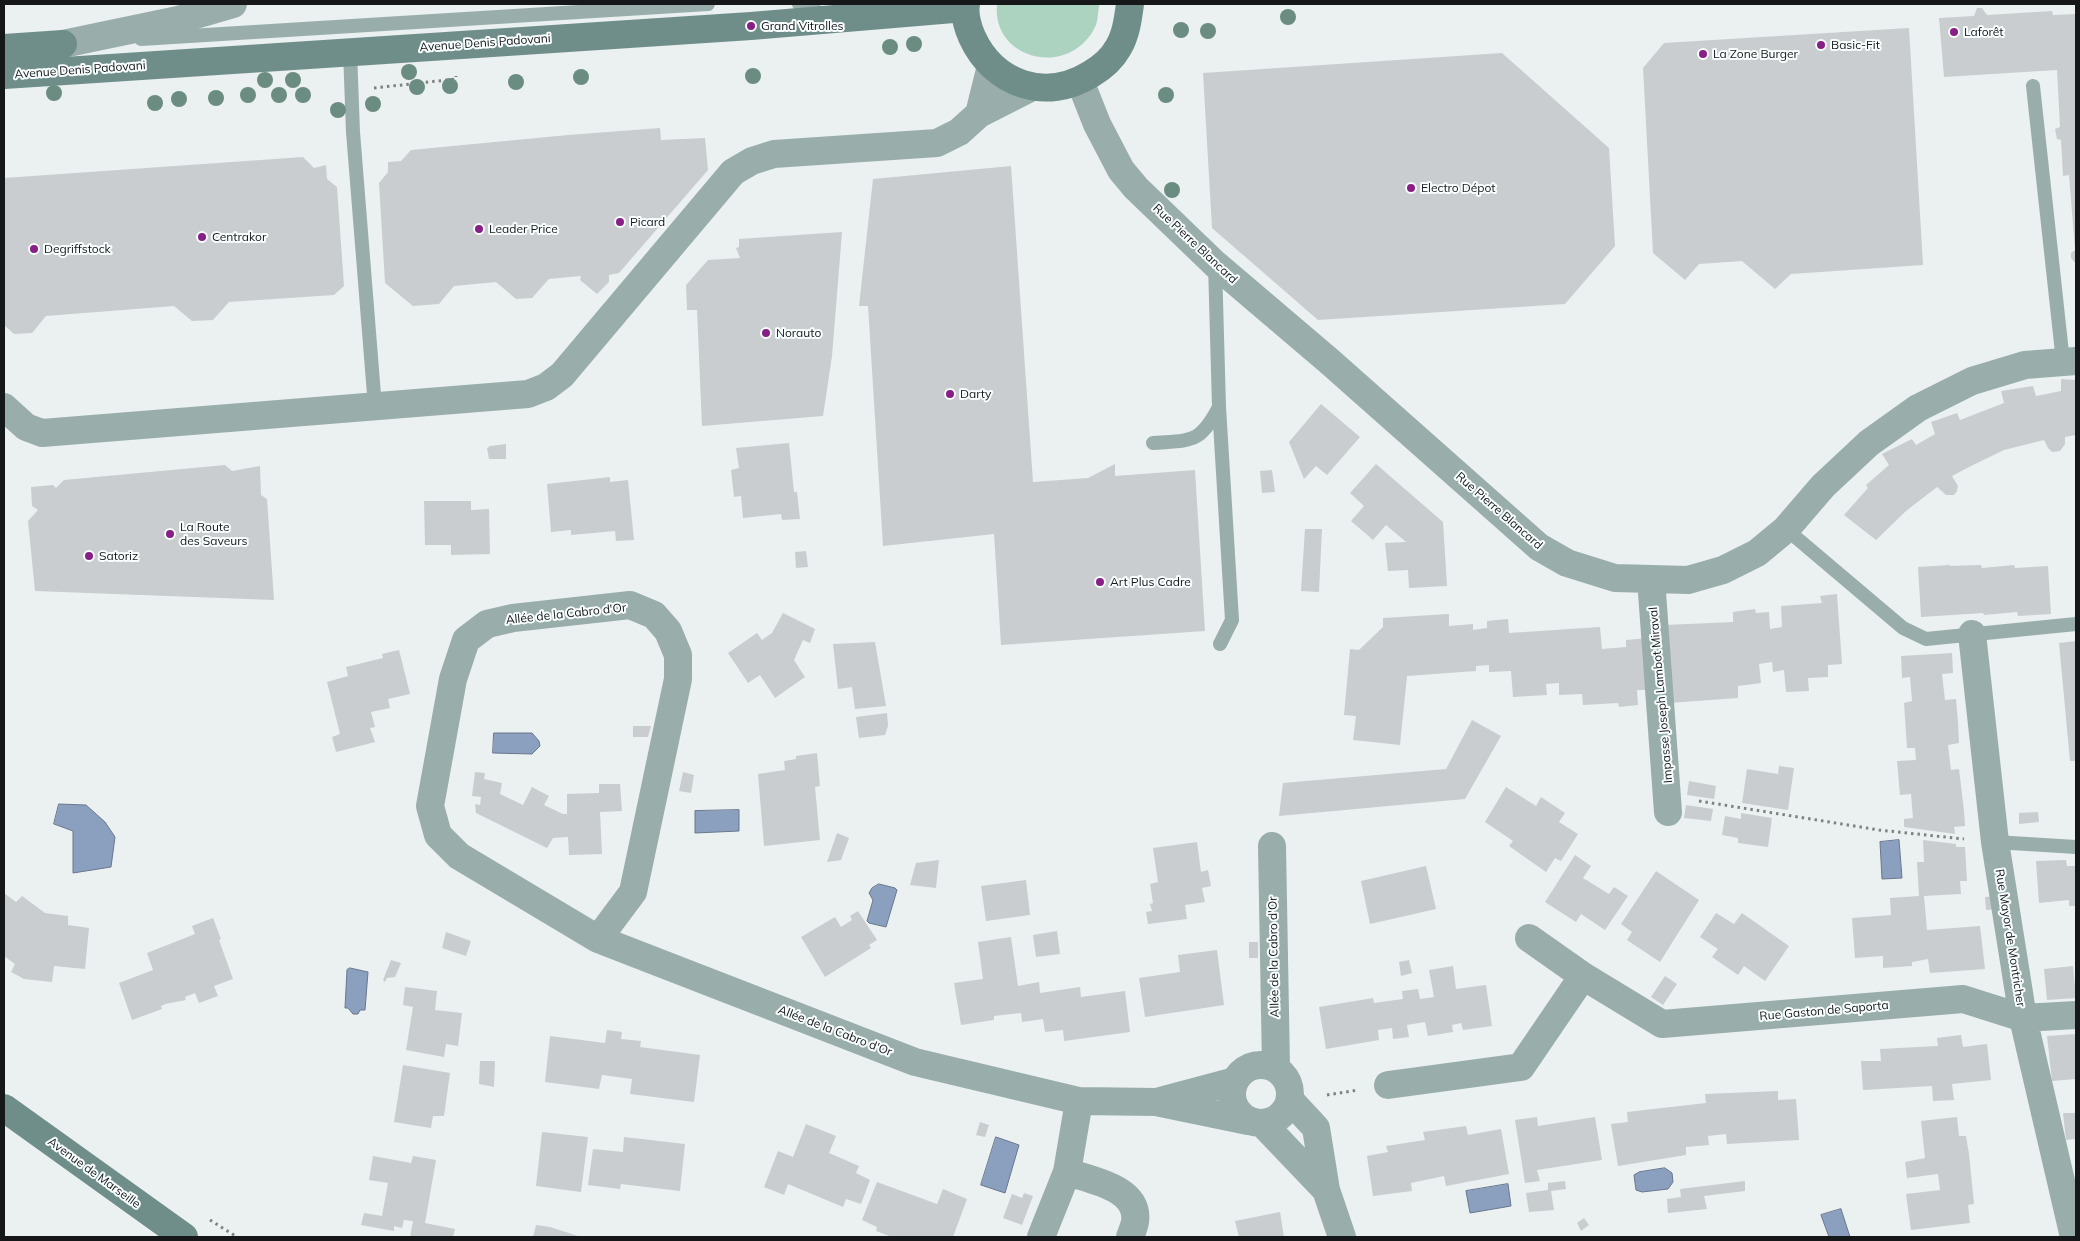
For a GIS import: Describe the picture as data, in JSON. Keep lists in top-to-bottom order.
{
  "streets": {
    "main road": ["Avenue Denis Padovani", "Avenue de Marseille"],
    "street": [
      "Rue Pierre Blancard",
      "Allée de la Cabro d'Or",
      "Impasse Joseph Lambot Miraval",
      "Rue Mayor de Montricher",
      "Rue Gaston de Saporta"
    ]
  },
  "crossings": [
    ["Avenue Denis Padovani", "Rue Pierre Blancard"],
    ["Rue Pierre Blancard", "Impasse Joseph Lambot Miraval"],
    ["Rue Mayor de Montricher", "Rue Gaston de Saporta"]
  ],
  "places": [
    "Grand Vitrolles",
    "Laforêt",
    "Basic-Fit",
    "La Zone Burger",
    "Electro Dépot",
    "Picard",
    "Leader Price",
    "Centrakor",
    "Degriffstock",
    "Norauto",
    "Darty",
    "La Route des Saveurs",
    "Satoriz",
    "Art Plus Cadre"
  ]
}
